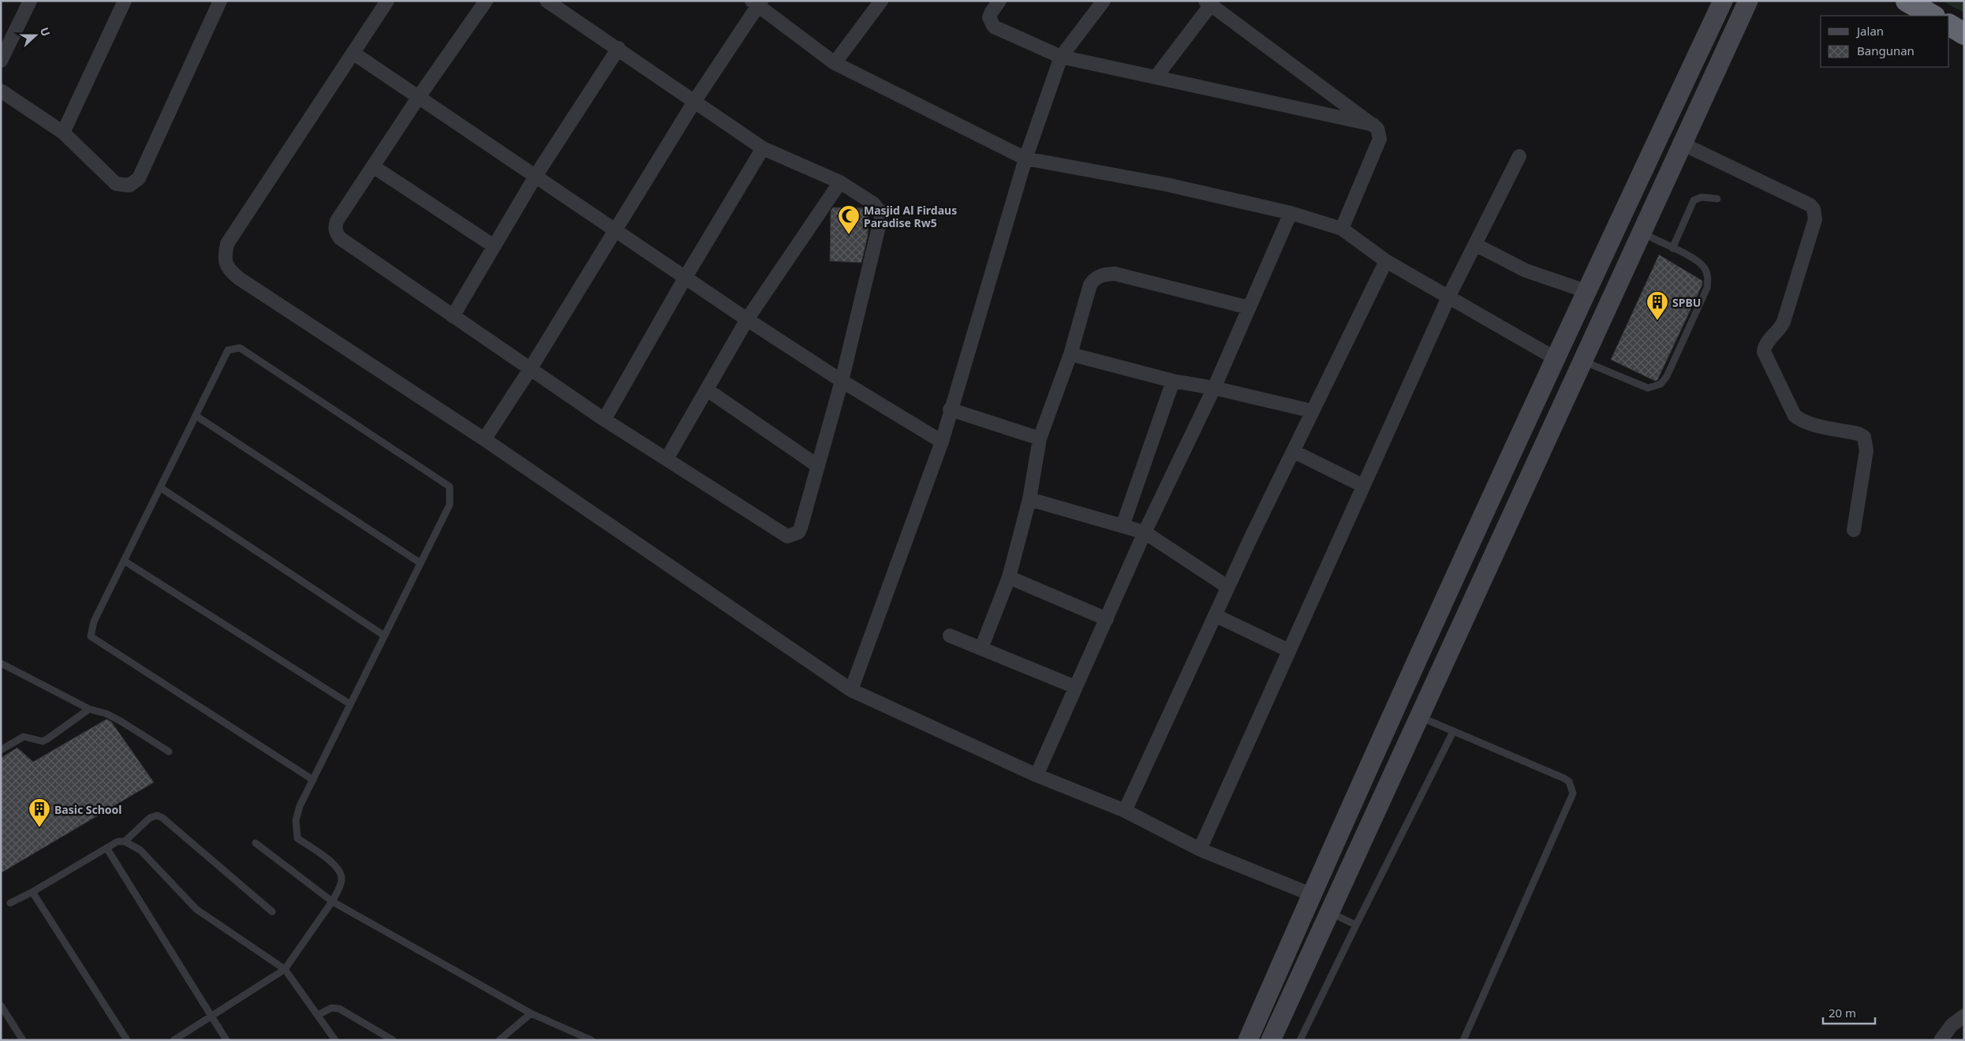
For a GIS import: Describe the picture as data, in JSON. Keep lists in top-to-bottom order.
{
  "places": {
    "mosque": ["Masjid Al Firdaus Paradise Rw5"],
    "building": ["SPBU", "Basic School"]
  },
  "legend": ["Jalan", "Bangunan"],
  "scale_bar": "20 m",
  "north": "right"
}
